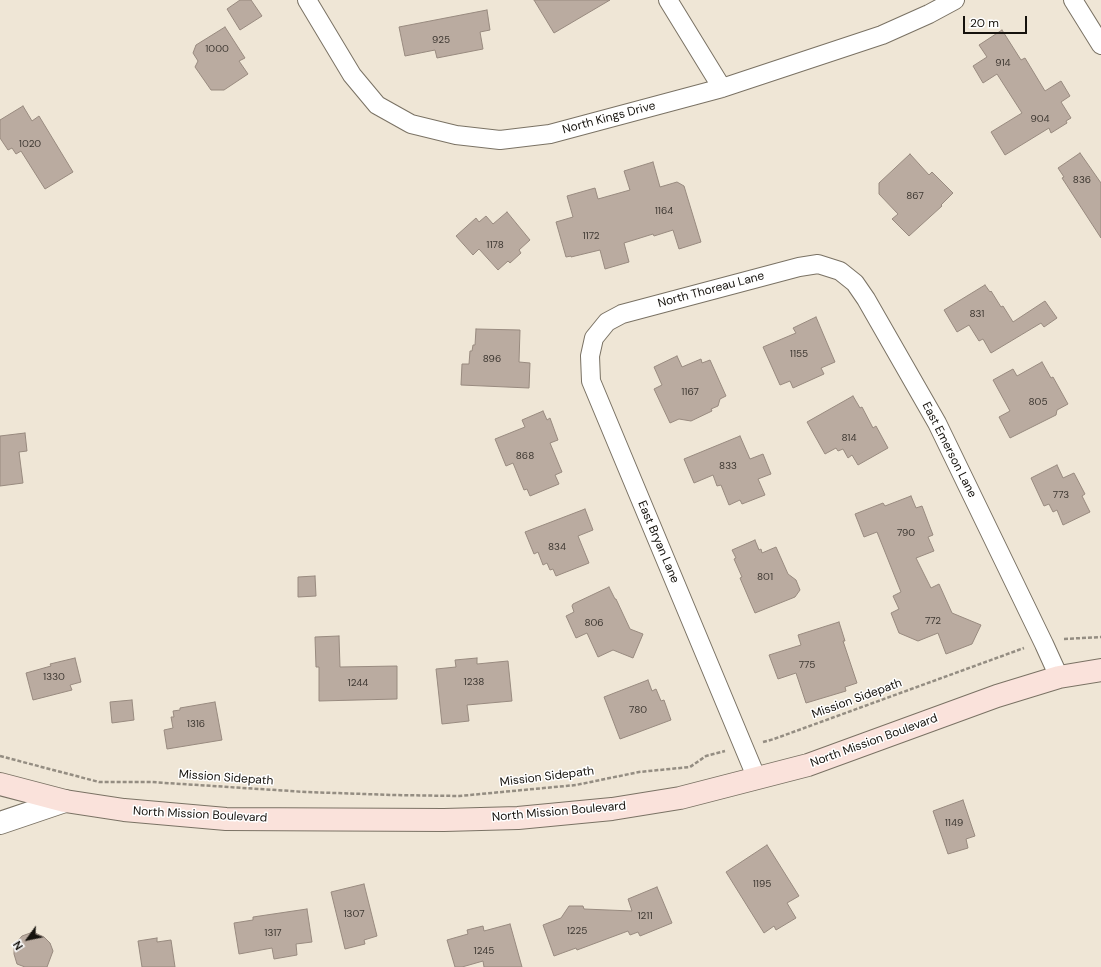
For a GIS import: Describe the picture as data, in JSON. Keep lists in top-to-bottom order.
{
  "streets": {
    "main road": ["North Mission Boulevard"],
    "street": [
      "North Kings Drive",
      "North Thoreau Lane",
      "East Emerson Lane",
      "East Bryan Lane"
    ],
    "path": ["Mission Sidepath"]
  },
  "crossings": [
    ["North Thoreau Lane", "East Emerson Lane"],
    ["North Thoreau Lane", "East Bryan Lane"],
    ["East Emerson Lane", "Mission Sidepath"],
    ["East Emerson Lane", "North Mission Boulevard"],
    ["East Bryan Lane", "Mission Sidepath"],
    ["East Bryan Lane", "North Mission Boulevard"]
  ],
  "house_numbers": [
    "925",
    "1000",
    "914",
    "904",
    "1020",
    "836",
    "867",
    "1164",
    "1172",
    "1178",
    "831",
    "1155",
    "896",
    "1167",
    "805",
    "814",
    "868",
    "833",
    "773",
    "790",
    "834",
    "801",
    "772",
    "806",
    "775",
    "1330",
    "1238",
    "1244",
    "780",
    "1316",
    "1149",
    "1195",
    "1307",
    "1211",
    "1225",
    "1317",
    "1245"
  ],
  "scale_bar": "20 m",
  "north": "bottom left"
}
